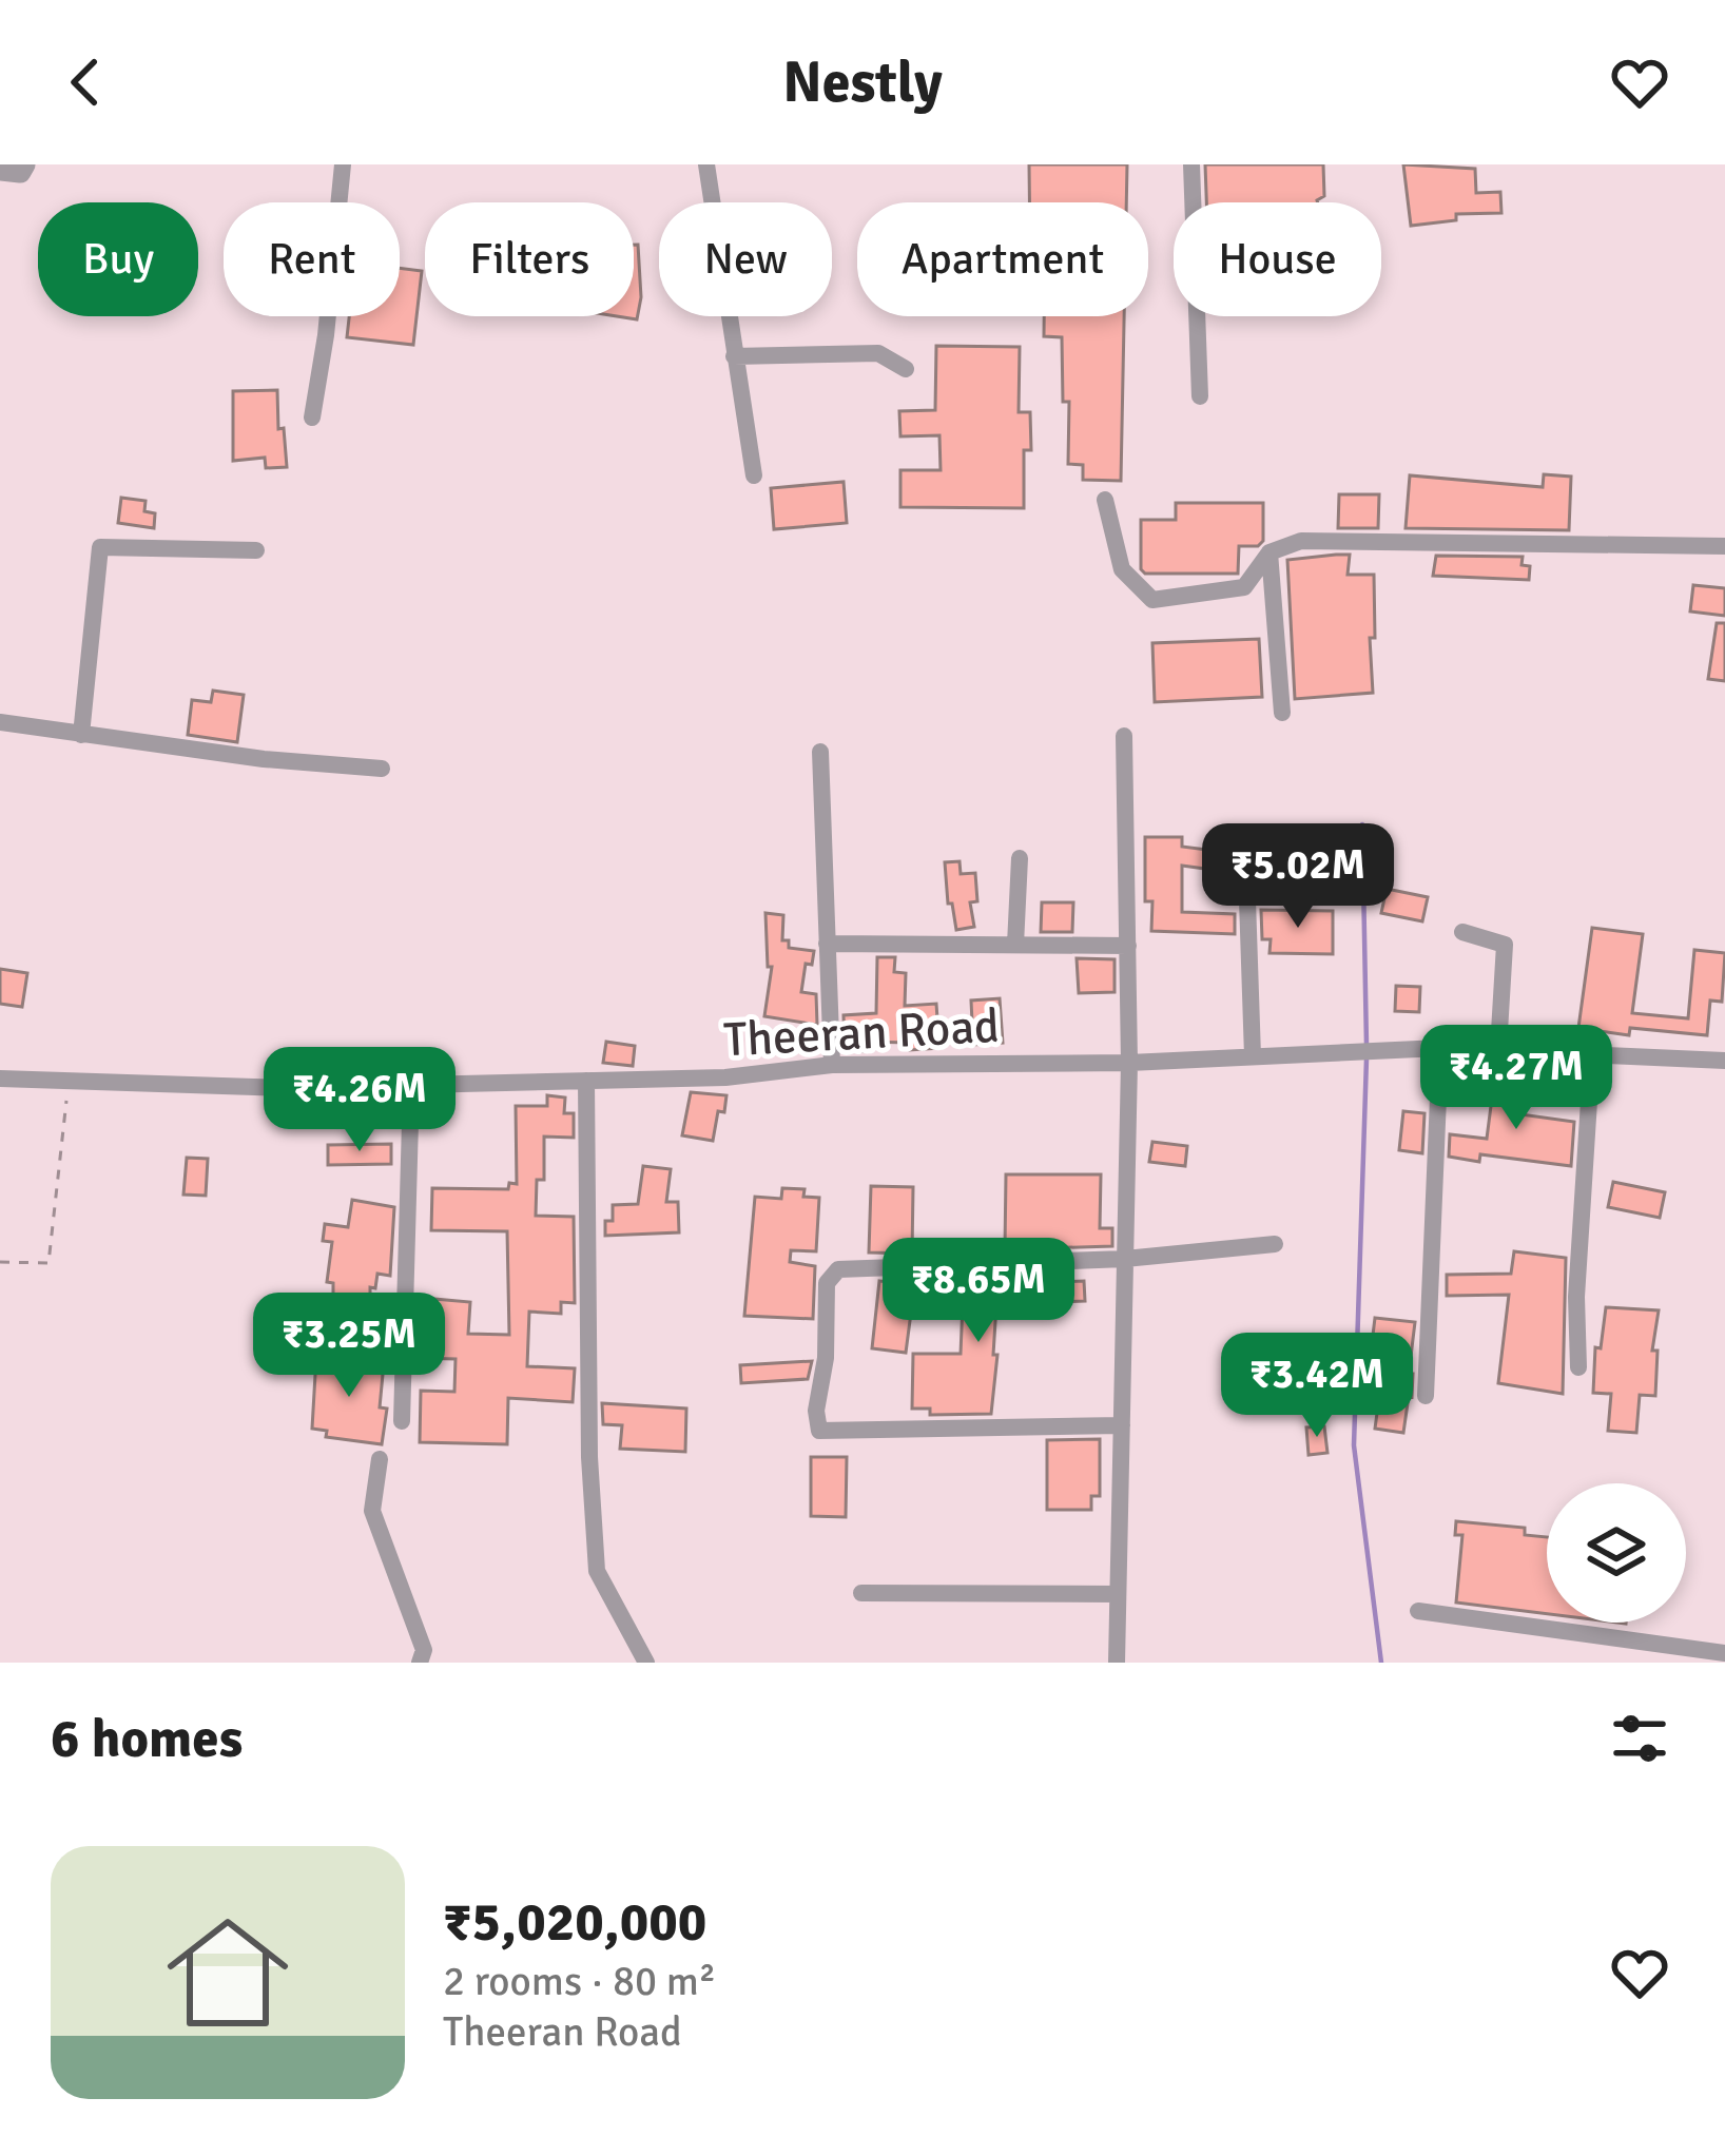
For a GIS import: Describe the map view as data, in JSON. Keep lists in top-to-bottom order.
{
  "streets": {
    "street": ["Theeran Road"]
  },
  "page": {
    "header": "Nestly",
    "chip": [
      "Buy",
      "Rent",
      "Filters",
      "New",
      "Apartment",
      "House"
    ],
    "price": [
      "₹5.02M",
      "₹4.27M",
      "₹4.26M",
      "₹8.65M",
      "₹3.25M",
      "₹3.42M"
    ],
    "heading": "6 homes",
    "list": [
      {
        "name": "₹5,020,000",
        "note": "2 rooms · 80 m² · Theeran Road"
      }
    ]
  }
}
